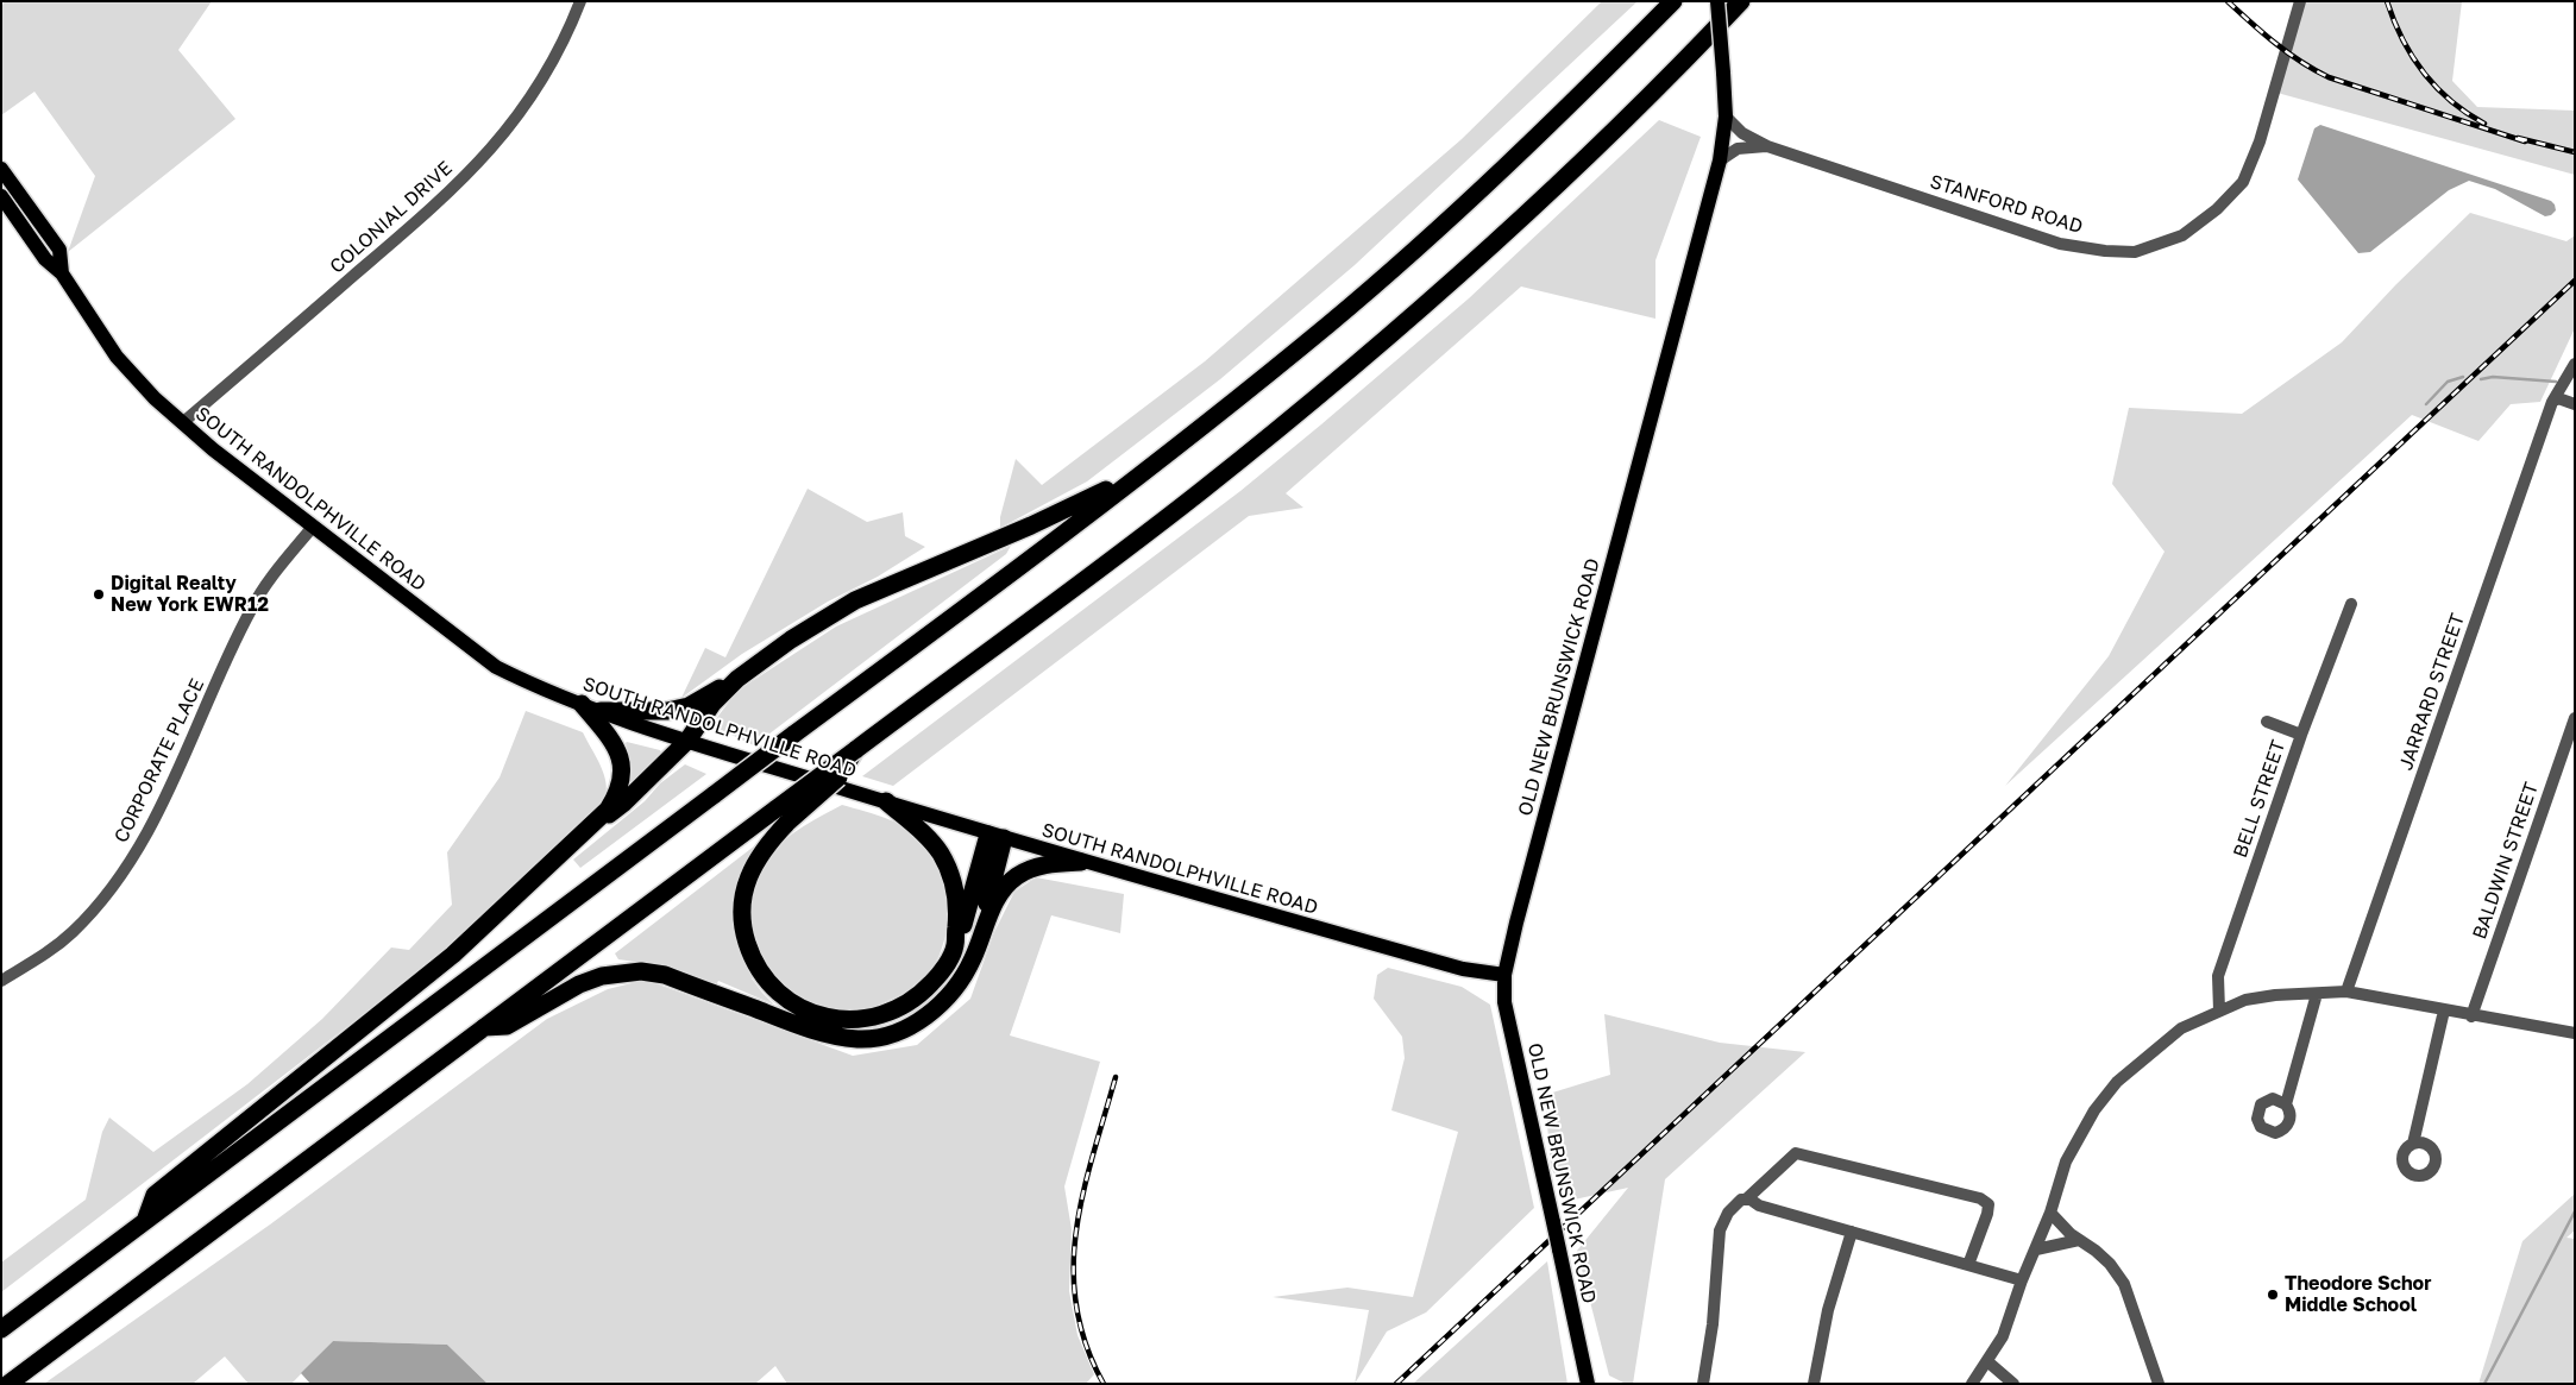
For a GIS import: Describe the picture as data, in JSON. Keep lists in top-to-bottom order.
{
  "streets": {
    "main road": ["SOUTH RANDOLPHVILLE ROAD", "OLD NEW BRUNSWICK ROAD"],
    "street": [
      "STANFORD ROAD",
      "COLONIAL DRIVE",
      "JARRARD STREET",
      "CORPORATE PLACE",
      "BELL STREET",
      "BALDWIN STREET"
    ]
  },
  "crossings": [
    ["STANFORD ROAD", "OLD NEW BRUNSWICK ROAD"],
    ["COLONIAL DRIVE", "SOUTH RANDOLPHVILLE ROAD"],
    ["SOUTH RANDOLPHVILLE ROAD", "OLD NEW BRUNSWICK ROAD"],
    ["SOUTH RANDOLPHVILLE ROAD", "CORPORATE PLACE"]
  ],
  "places": ["Digital Realty New York EWR12", "Theodore Schor Middle School"]
}
